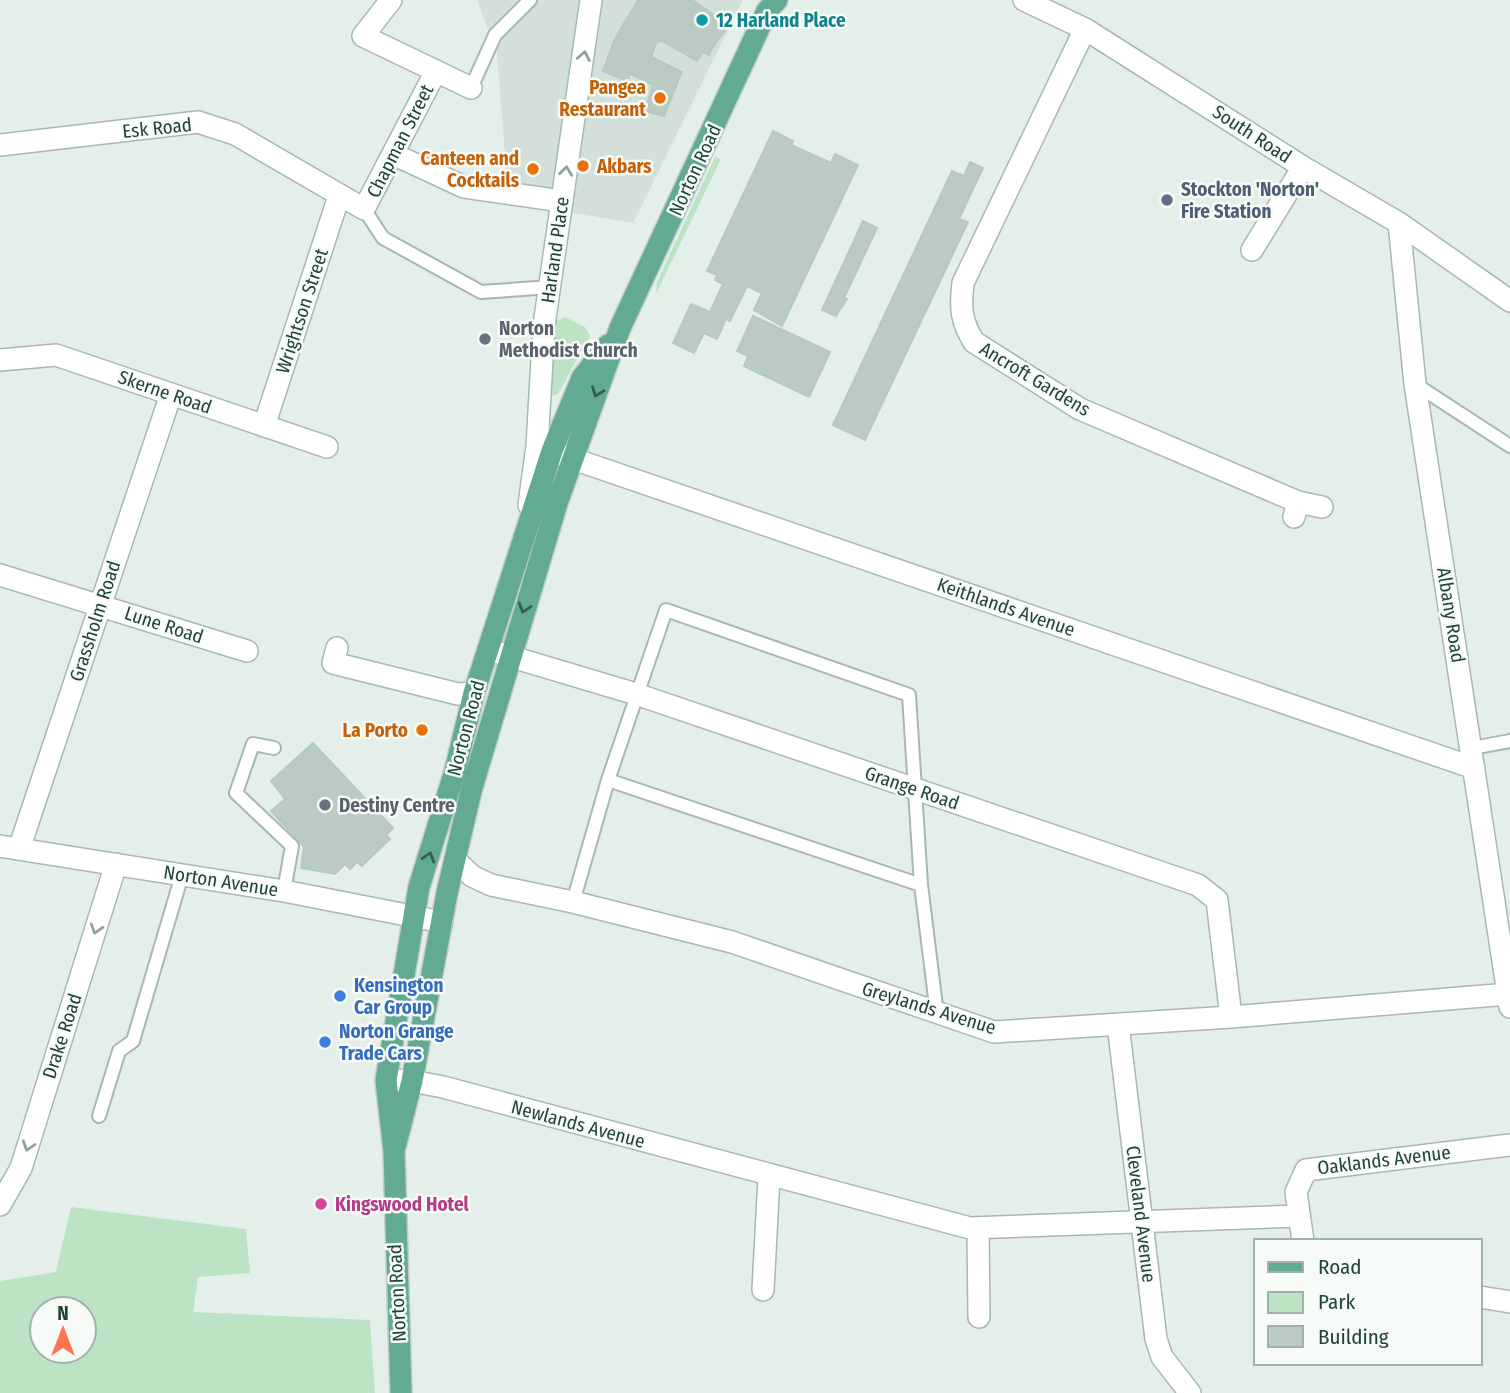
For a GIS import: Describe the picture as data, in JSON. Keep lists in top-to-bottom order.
{
  "streets": {
    "main road": ["Norton Road"],
    "street": [
      "Esk Road",
      "South Road",
      "Chapman Street",
      "Harland Place",
      "Wrightson Street",
      "Ancroft Gardens",
      "Skerne Road",
      "Keithlands Avenue",
      "Albany Road",
      "Grassholm Road",
      "Lune Road",
      "Grange Road",
      "Norton Avenue",
      "Greylands Avenue",
      "Drake Road",
      "Newlands Avenue",
      "Oaklands Avenue",
      "Cleveland Avenue"
    ]
  },
  "crossings": [
    ["Esk Road", "Chapman Street"],
    ["Esk Road", "Wrightson Street"],
    ["South Road", "Ancroft Gardens"],
    ["South Road", "Albany Road"],
    ["Norton Road", "Harland Place"],
    ["Norton Road", "Keithlands Avenue"],
    ["Norton Road", "Grange Road"],
    ["Norton Road", "Norton Avenue"],
    ["Norton Road", "Greylands Avenue"],
    ["Norton Road", "Newlands Avenue"],
    ["Harland Place", "Keithlands Avenue"],
    ["Wrightson Street", "Skerne Road"],
    ["Skerne Road", "Grassholm Road"],
    ["Keithlands Avenue", "Albany Road"],
    ["Albany Road", "Greylands Avenue"],
    ["Grassholm Road", "Lune Road"],
    ["Grassholm Road", "Norton Avenue"],
    ["Grange Road", "Greylands Avenue"],
    ["Norton Avenue", "Drake Road"],
    ["Greylands Avenue", "Cleveland Avenue"],
    ["Newlands Avenue", "Oaklands Avenue"],
    ["Newlands Avenue", "Cleveland Avenue"]
  ],
  "one_way": ["Harland Place", "Drake Road"],
  "places": [
    "12 Harland Place",
    "Pangea Restaurant",
    "Akbars",
    "Canteen and Cocktails",
    "Stockton 'Norton' Fire Station",
    "Norton Methodist Church",
    "La Porto",
    "Destiny Centre",
    "Kensington Car Group",
    "Norton Grange Trade Cars",
    "Kingswood Hotel"
  ],
  "legend": ["Road", "Park", "Building"],
  "north": "top"
}
